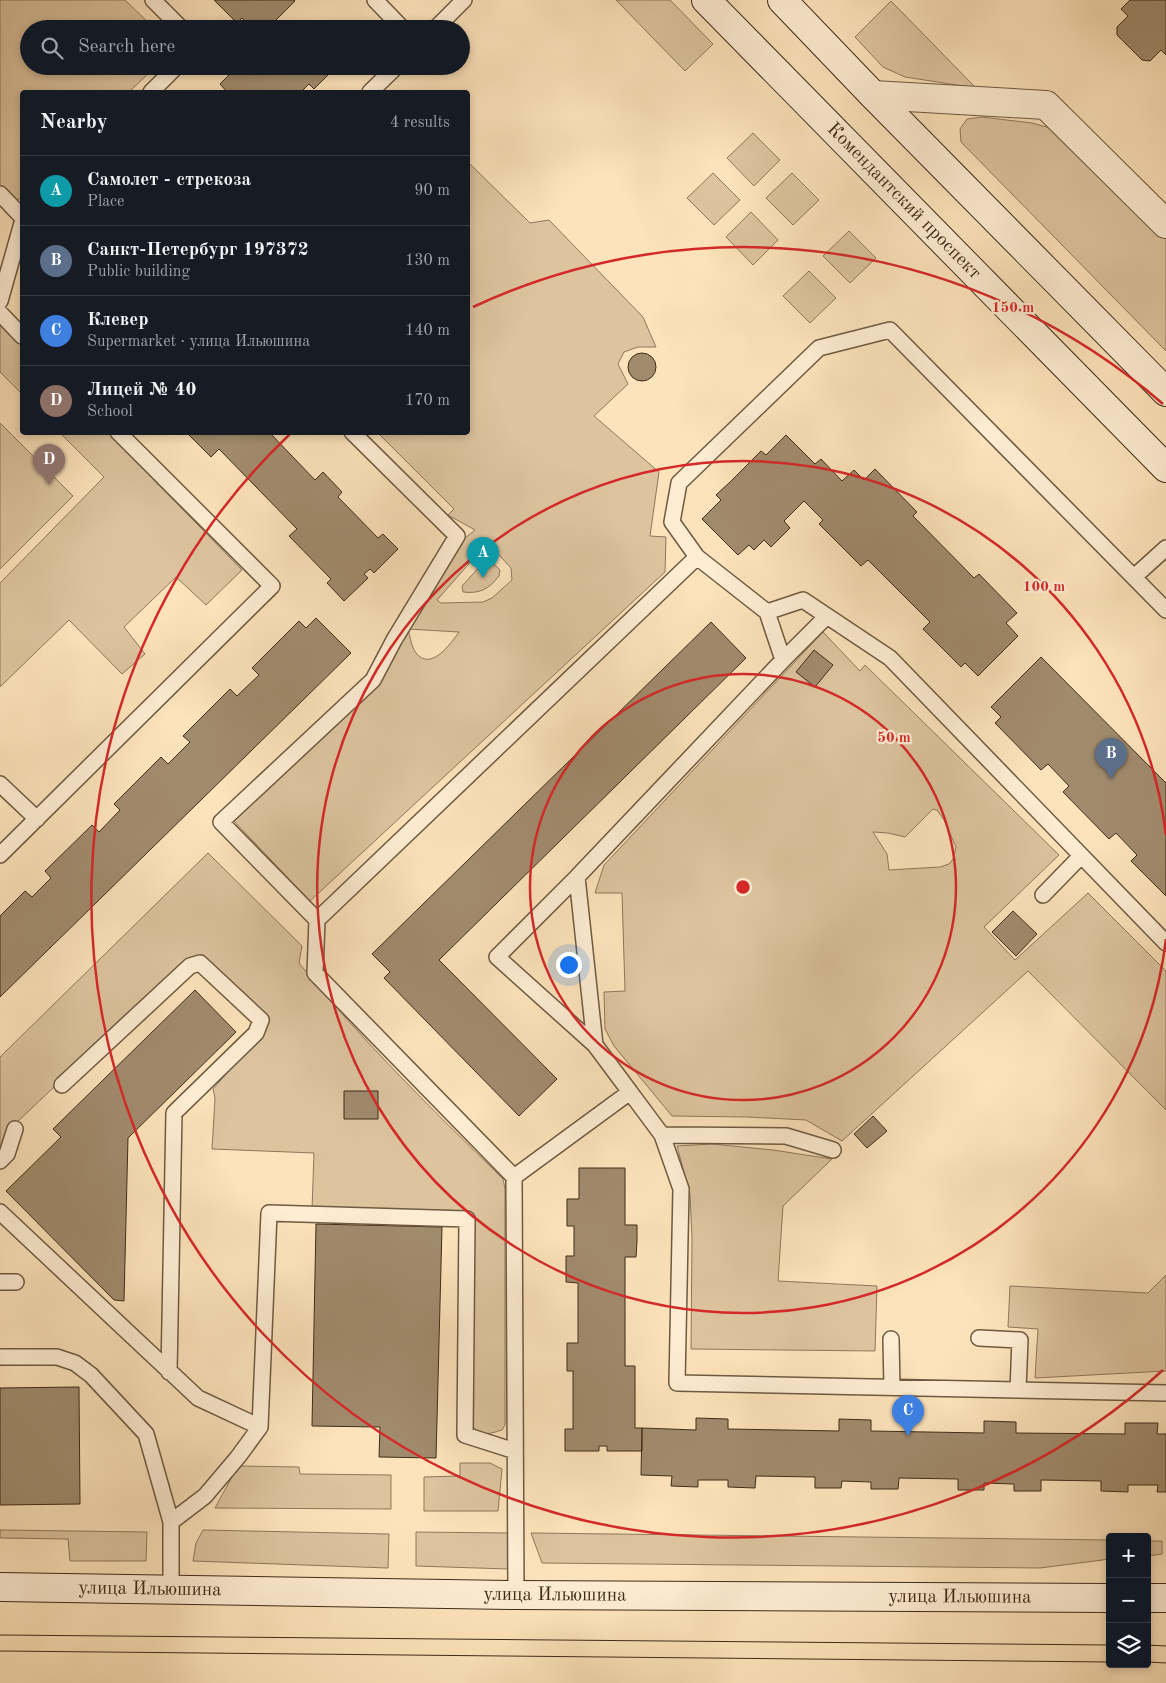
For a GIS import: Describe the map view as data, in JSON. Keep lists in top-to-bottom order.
{
  "streets": {
    "main road": ["Комендантский проспект", "улица Ильюшина"]
  },
  "page": {
    "search": "Search here",
    "heading": ["Nearby", "4 results"],
    "list": [
      {
        "mark": "A",
        "name": "Самолет - стрекоза",
        "note": "Place",
        "value": "90 m"
      },
      {
        "mark": "B",
        "name": "Санкт-Петербург 197372",
        "note": "Public building",
        "value": "130 m"
      },
      {
        "mark": "C",
        "name": "Клевер",
        "note": "Supermarket · улица Ильюшина",
        "value": "140 m"
      },
      {
        "mark": "D",
        "name": "Лицей № 40",
        "note": "School",
        "value": "170 m"
      }
    ],
    "pins": [
      "D",
      "A",
      "B",
      "C"
    ],
    "map_buttons": ["+", "−"]
  },
  "rings": ["150 m", "100 m", "50 m"]
}
